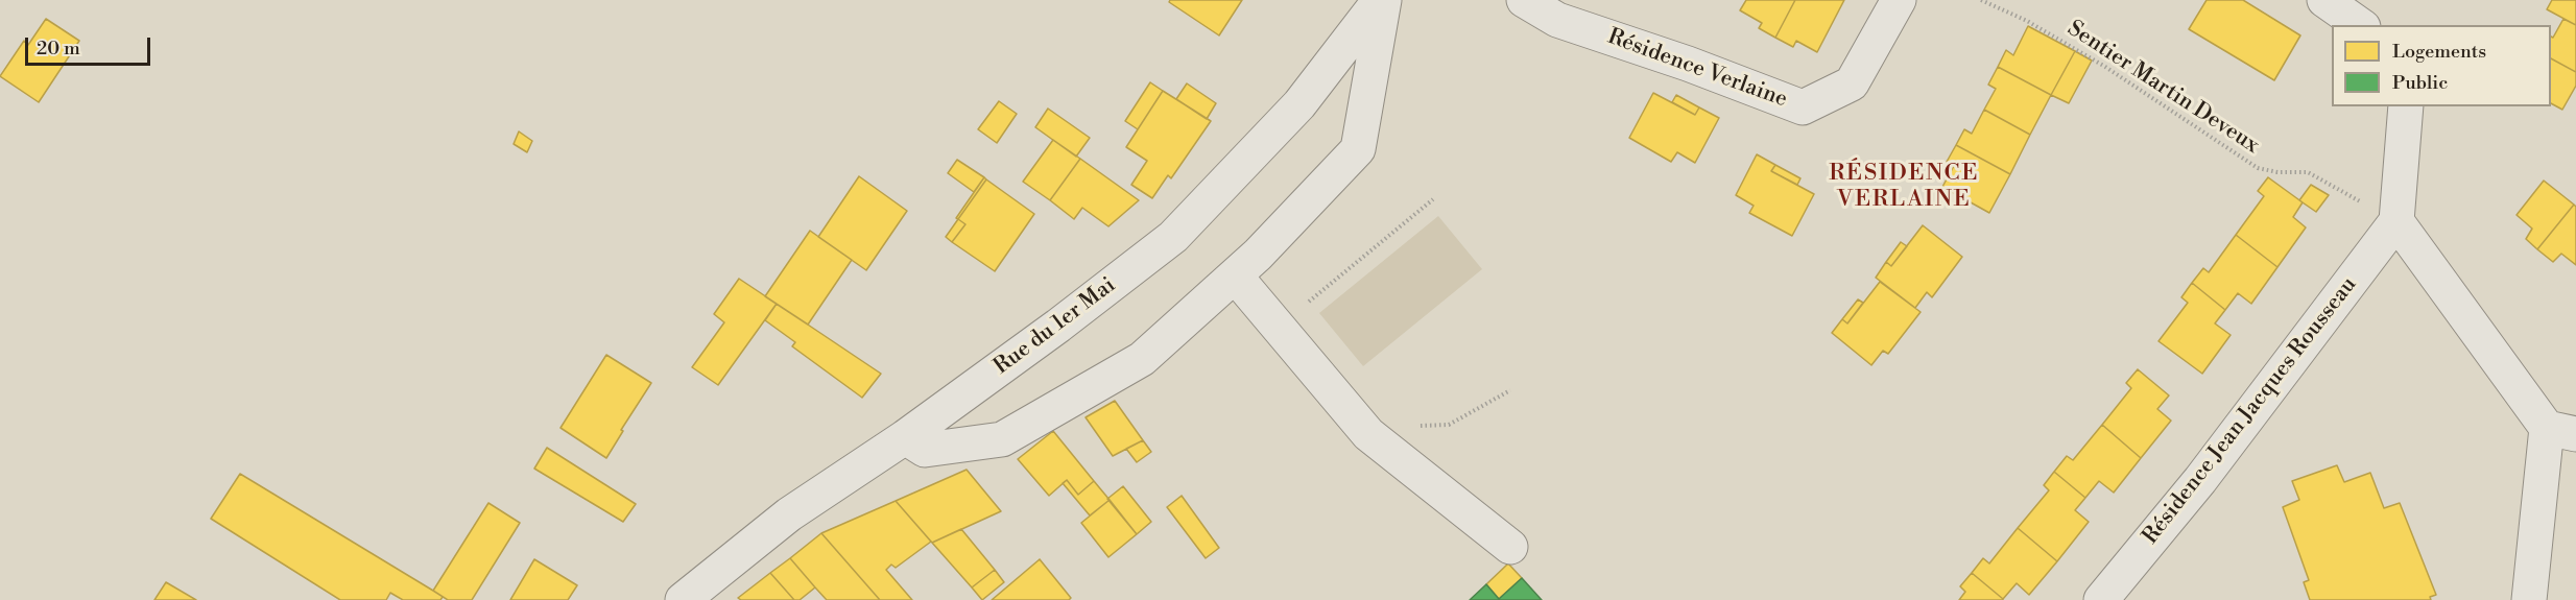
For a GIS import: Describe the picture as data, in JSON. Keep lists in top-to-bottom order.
{
  "streets": {
    "street": ["Résidence Verlaine", "Rue du 1er Mai", "Résidence Jean Jacques Rousseau"],
    "path": ["Sentier Martin Deveux"]
  },
  "crossings": [
    ["Sentier Martin Deveux", "Résidence Jean Jacques Rousseau"]
  ],
  "districts": ["RÉSIDENCE VERLAINE"],
  "legend": ["Logements", "Public"],
  "scale_bar": "20 m"
}
